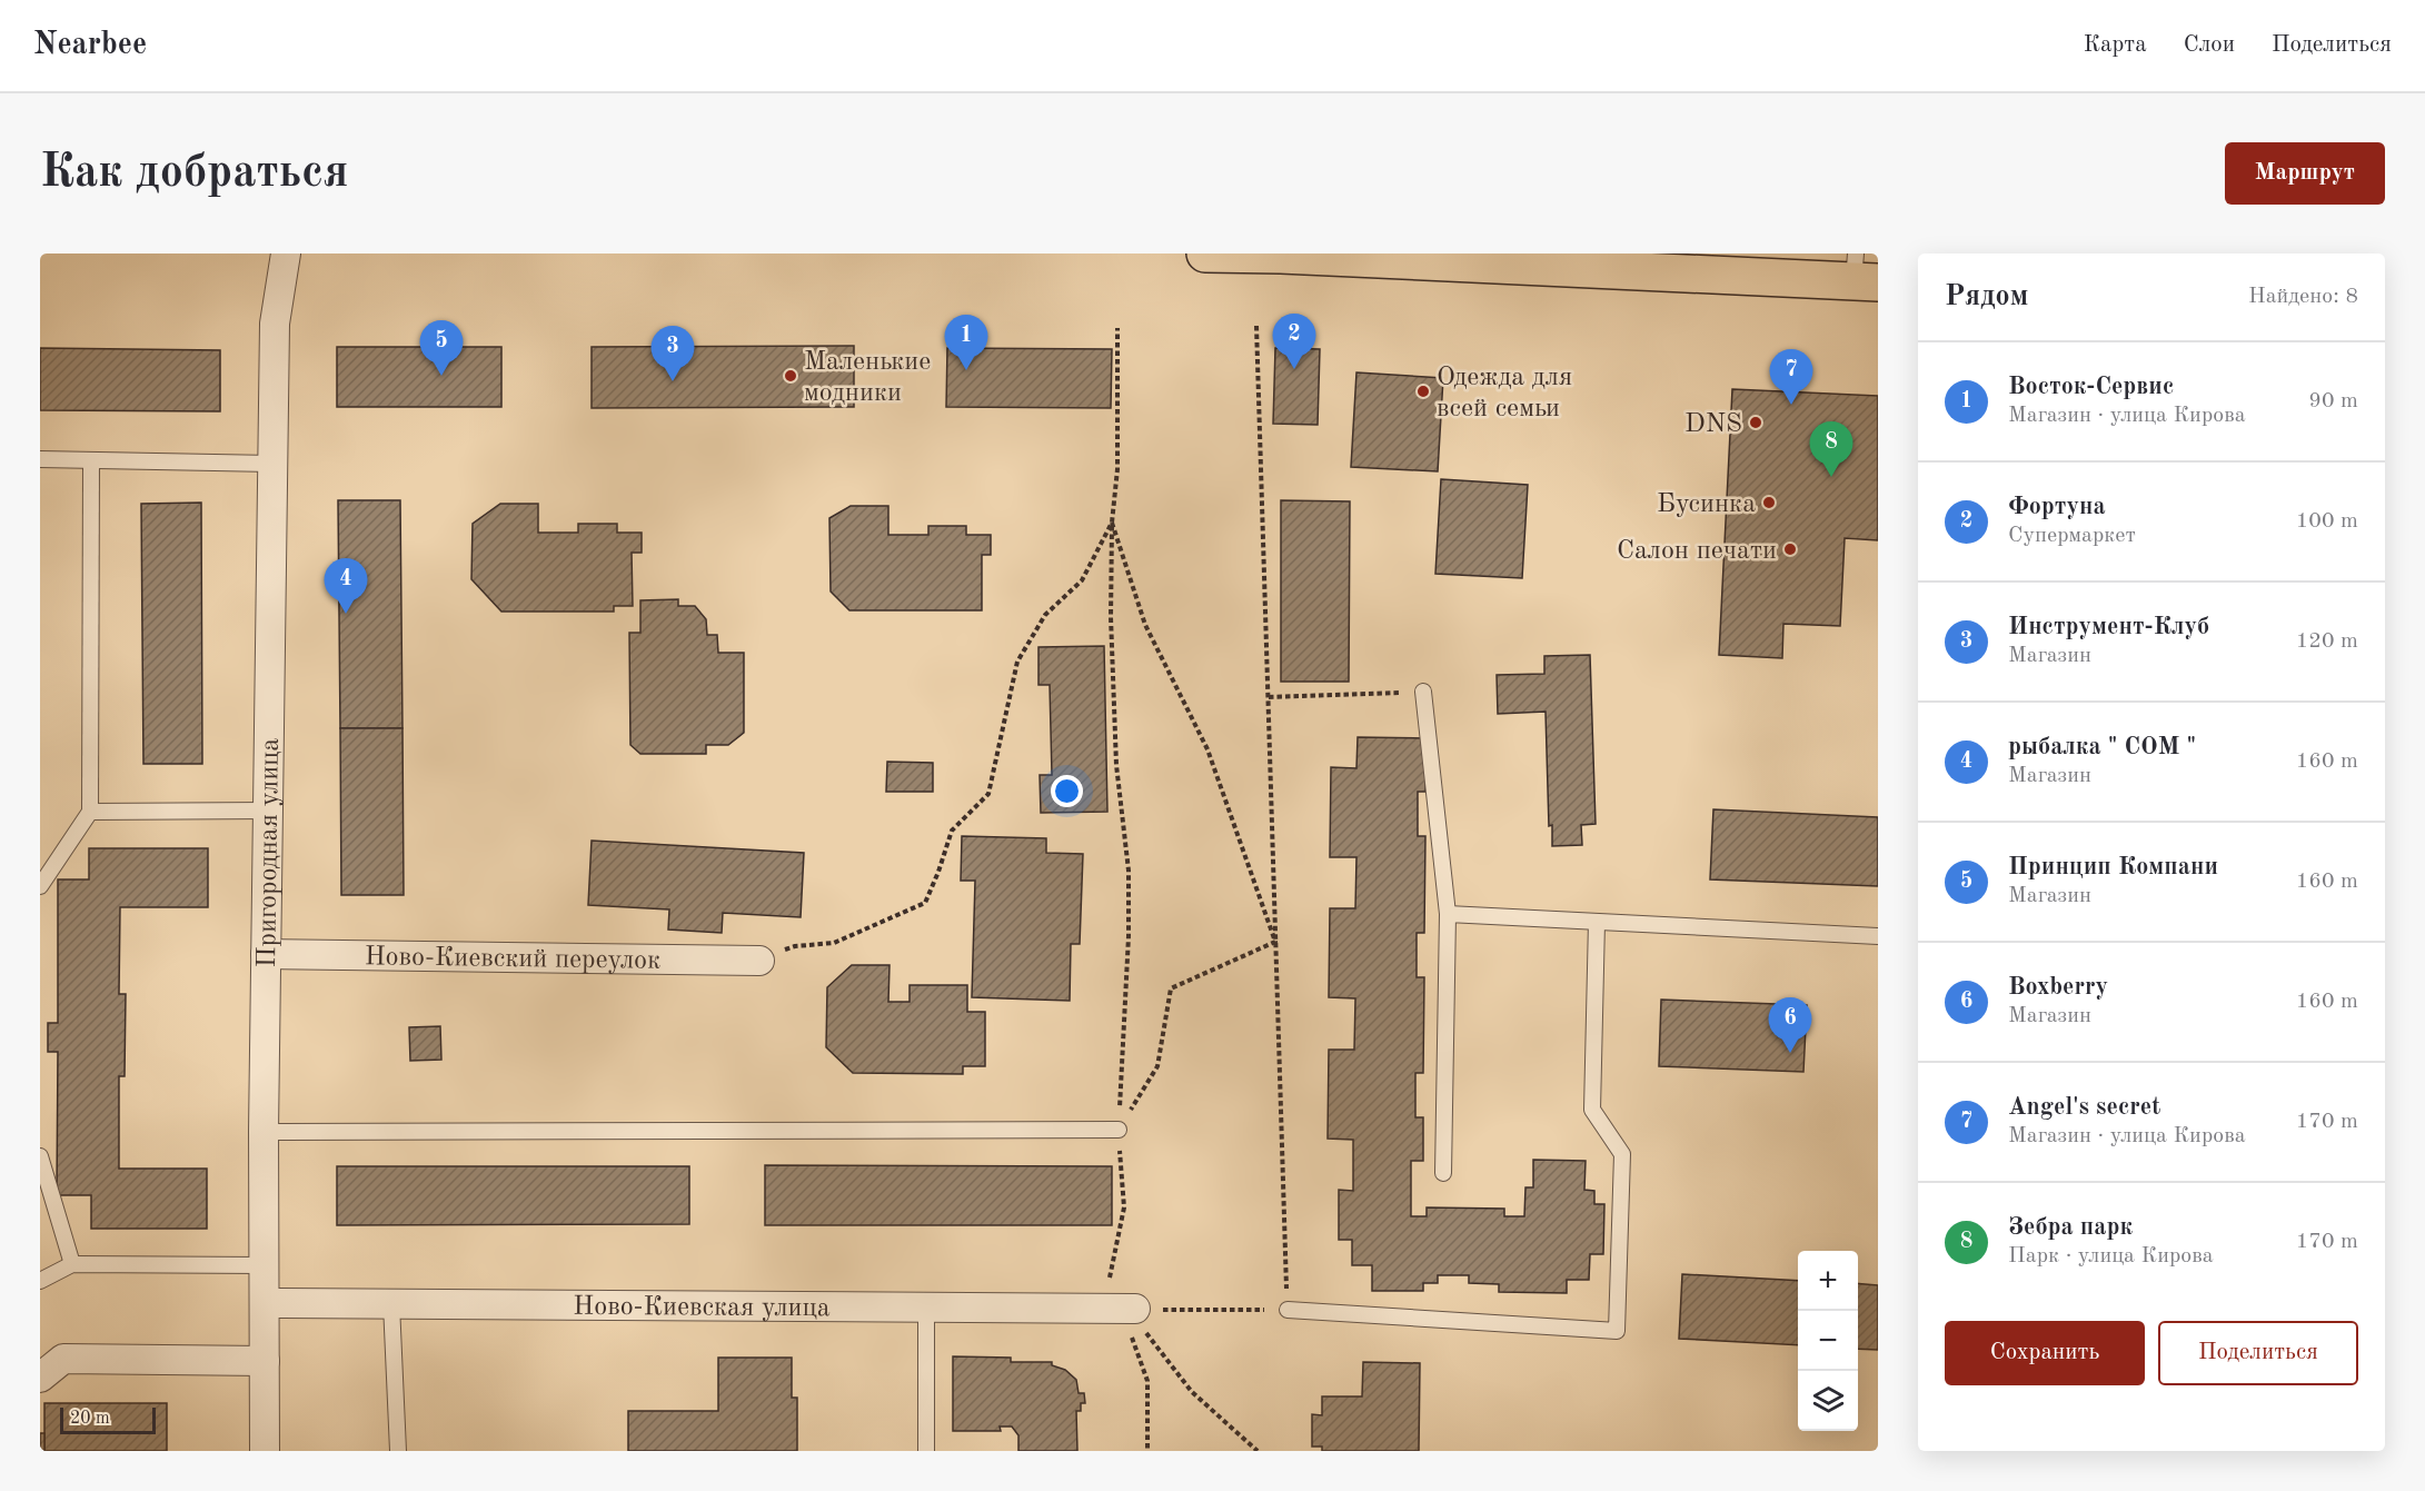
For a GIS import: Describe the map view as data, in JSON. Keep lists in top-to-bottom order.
{
  "streets": {
    "street": ["Пригородная улица", "Ново-Киевский переулок", "Ново-Киевская улица"]
  },
  "crossings": [
    ["Пригородная улица", "Ново-Киевский переулок"],
    ["Пригородная улица", "Ново-Киевская улица"]
  ],
  "places": [
    "Маленькие модники",
    "Одежда для всей семьи",
    "DNS",
    "Бусинка",
    "Салон печати"
  ],
  "scale_bar": "20 m",
  "page": {
    "header": "Nearbee",
    "nav": ["Карта", "Слои", "Поделиться"],
    "buttons": [
      "Маршрут",
      ["Сохранить", "Поделиться"]
    ],
    "title": "Как добраться",
    "heading": ["Рядом", "Найдено: 8"],
    "pins": [
      "2",
      "1",
      "5",
      "3",
      "7",
      "8",
      "4",
      "6"
    ],
    "list": [
      {
        "mark": "1",
        "name": "Восток-Сервис",
        "note": "Магазин · улица Кирова",
        "value": "90 m"
      },
      {
        "mark": "2",
        "name": "Фортуна",
        "note": "Супермаркет",
        "value": "100 m"
      },
      {
        "mark": "3",
        "name": "Инструмент-Клуб",
        "note": "Магазин",
        "value": "120 m"
      },
      {
        "mark": "4",
        "name": "рыбалка \" СОМ \"",
        "note": "Магазин",
        "value": "160 m"
      },
      {
        "mark": "5",
        "name": "Принцип Компани",
        "note": "Магазин",
        "value": "160 m"
      },
      {
        "mark": "6",
        "name": "Boxberry",
        "note": "Магазин",
        "value": "160 m"
      },
      {
        "mark": "7",
        "name": "Angel's secret",
        "note": "Магазин · улица Кирова",
        "value": "170 m"
      },
      {
        "mark": "8",
        "name": "Зебра парк",
        "note": "Парк · улица Кирова",
        "value": "170 m"
      }
    ],
    "map_buttons": ["+", "−"],
    "scale": "20 m"
  }
}
